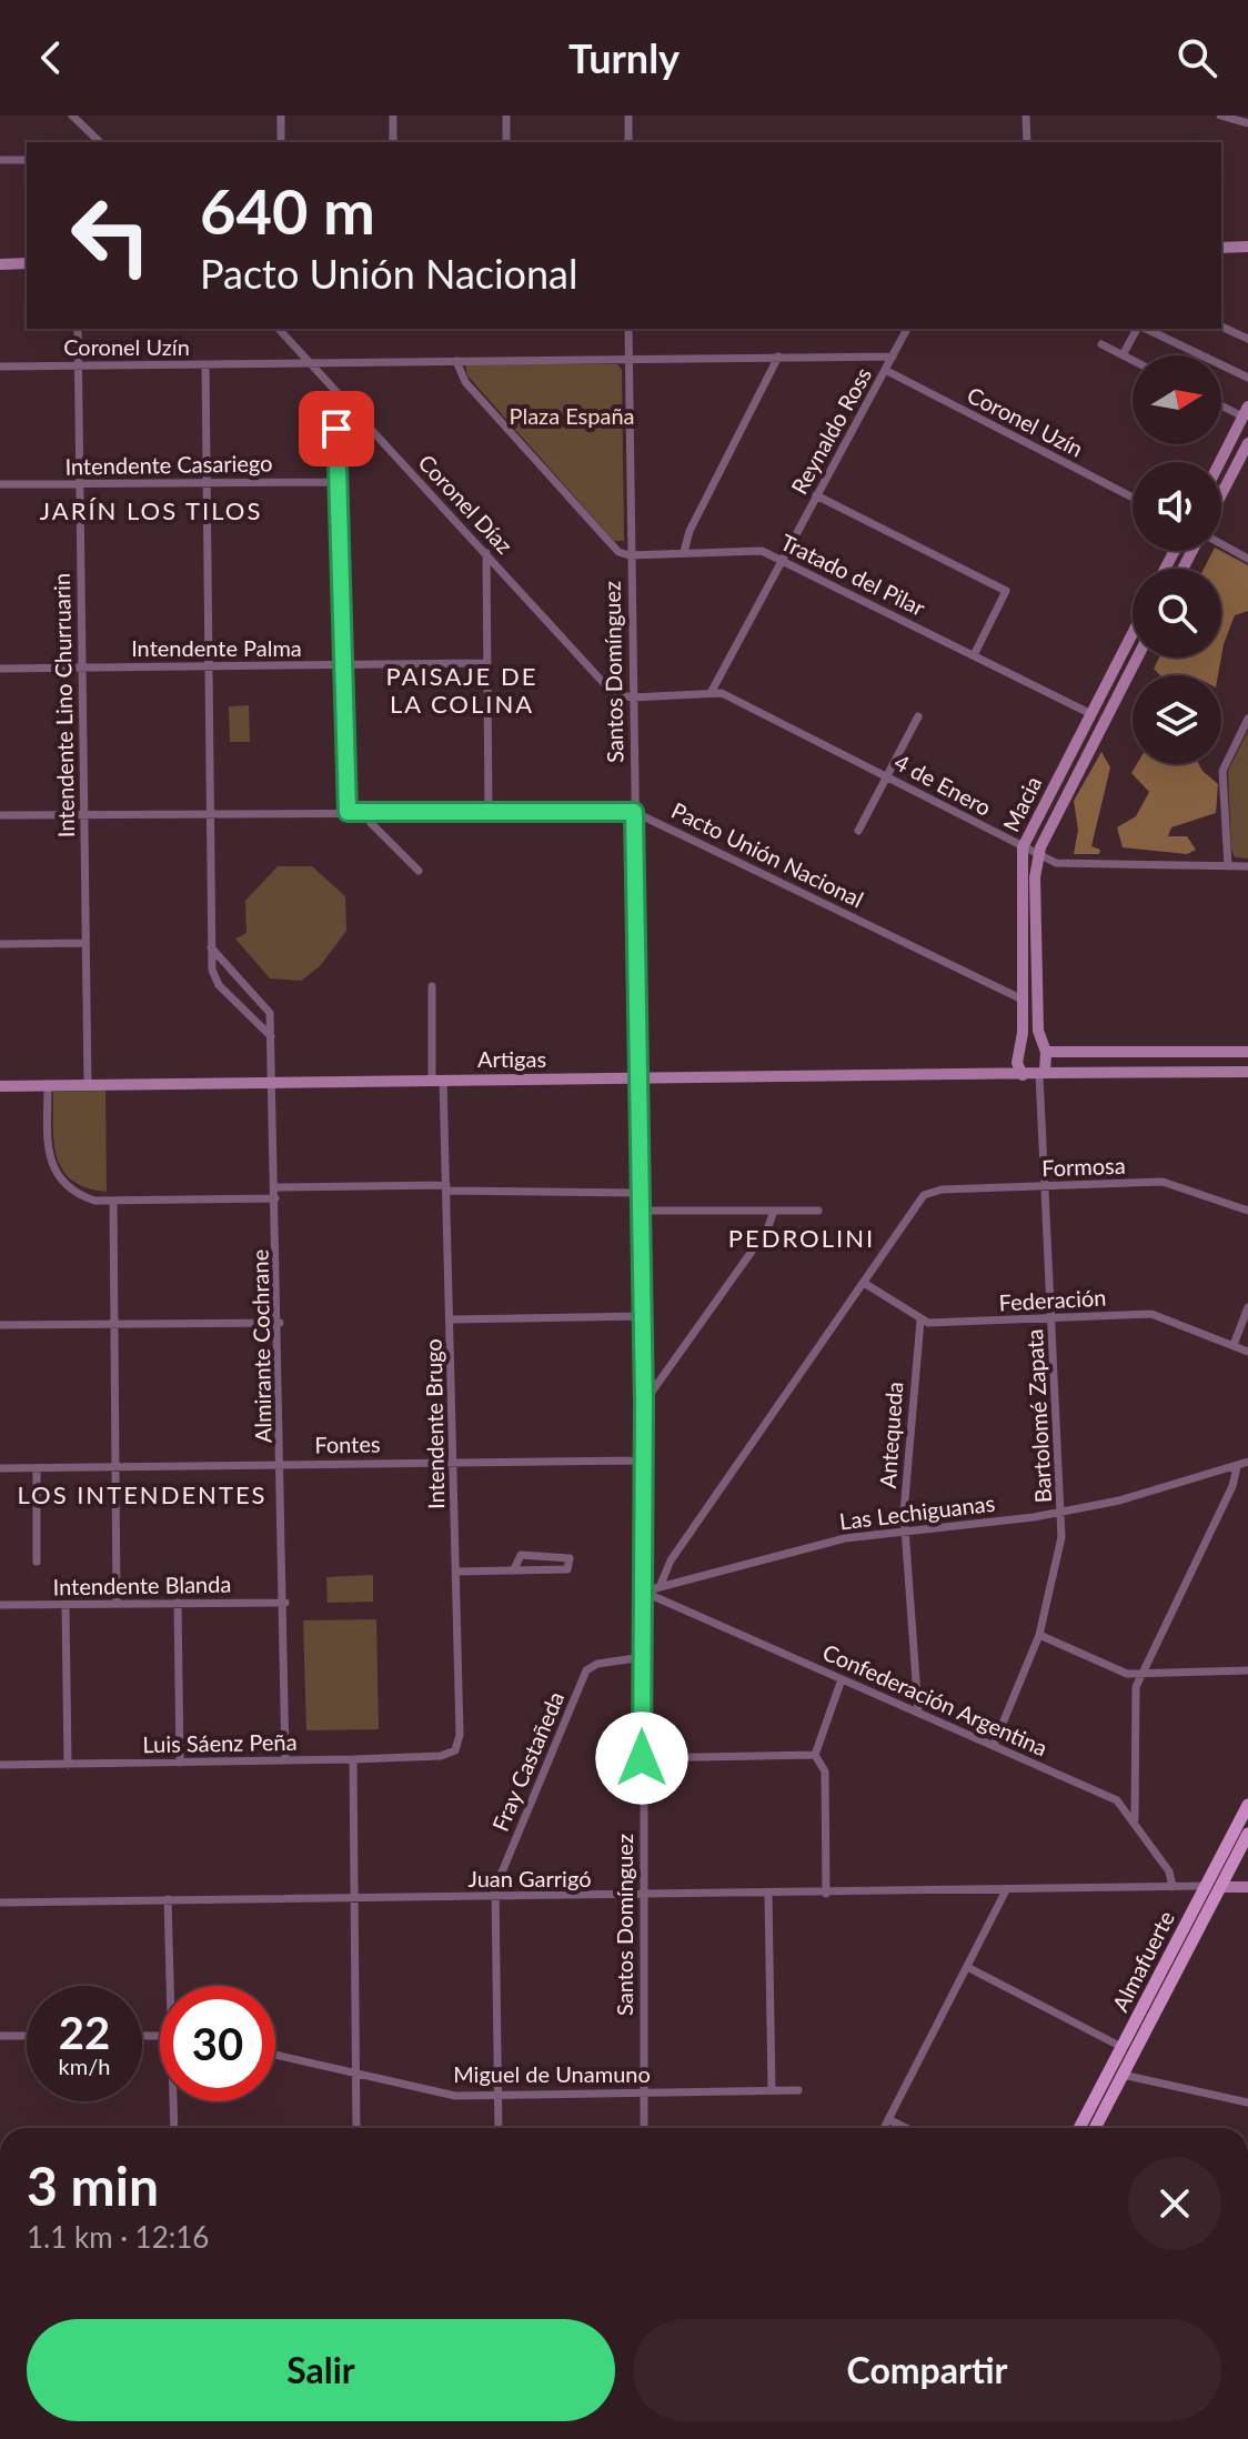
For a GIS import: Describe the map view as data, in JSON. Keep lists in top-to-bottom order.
{
  "streets": {
    "main road": ["Almafuerte"],
    "street": [
      "Coronel Uzín",
      "Reynaldo Ross",
      "Intendente Casariego",
      "Coronel Díaz",
      "Tratado del Pilar",
      "Intendente Palma",
      "Santos Domínguez",
      "Intendente Lino Churruarin",
      "4 de Enero",
      "Macia",
      "Pacto Unión Nacional",
      "Artigas",
      "Formosa",
      "Federación",
      "Almirante Cochrane",
      "Bartolomé Zapata",
      "Intendente Brugo",
      "Antequeda",
      "Fontes",
      "Las Lechiguanas",
      "Intendente Blanda",
      "Confederación Argentina",
      "Luis Sáenz Peña",
      "Fray Castañeda",
      "Juan Garrigó",
      "Miguel de Unamuno"
    ]
  },
  "crossings": [
    ["Coronel Uzín", "Reynaldo Ross"],
    ["Coronel Uzín", "Coronel Díaz"],
    ["Coronel Uzín", "Santos Domínguez"],
    ["Coronel Uzín", "Intendente Lino Churruarin"],
    ["Reynaldo Ross", "Tratado del Pilar"],
    ["Reynaldo Ross", "4 de Enero"],
    ["Intendente Casariego", "Intendente Lino Churruarin"],
    ["Coronel Díaz", "Santos Domínguez"],
    ["Coronel Díaz", "4 de Enero"],
    ["Tratado del Pilar", "Santos Domínguez"],
    ["Tratado del Pilar", "Macia"],
    ["Intendente Palma", "Intendente Lino Churruarin"],
    ["Santos Domínguez", "4 de Enero"],
    ["Santos Domínguez", "Pacto Unión Nacional"],
    ["Santos Domínguez", "Artigas"],
    ["Santos Domínguez", "Fontes"],
    ["Santos Domínguez", "Las Lechiguanas"],
    ["Santos Domínguez", "Confederación Argentina"],
    ["Santos Domínguez", "Fray Castañeda"],
    ["Santos Domínguez", "Juan Garrigó"],
    ["Santos Domínguez", "Miguel de Unamuno"],
    ["Intendente Lino Churruarin", "Pacto Unión Nacional"],
    ["Intendente Lino Churruarin", "Artigas"],
    ["4 de Enero", "Macia"],
    ["Macia", "Pacto Unión Nacional"],
    ["Macia", "Artigas"],
    ["Macia", "Bartolomé Zapata"],
    ["Artigas", "Almirante Cochrane"],
    ["Artigas", "Bartolomé Zapata"],
    ["Artigas", "Intendente Brugo"],
    ["Formosa", "Bartolomé Zapata"],
    ["Federación", "Bartolomé Zapata"],
    ["Federación", "Antequeda"],
    ["Almirante Cochrane", "Fontes"],
    ["Almirante Cochrane", "Intendente Blanda"],
    ["Almirante Cochrane", "Luis Sáenz Peña"],
    ["Bartolomé Zapata", "Las Lechiguanas"],
    ["Bartolomé Zapata", "Confederación Argentina"],
    ["Intendente Brugo", "Fontes"],
    ["Intendente Brugo", "Luis Sáenz Peña"],
    ["Antequeda", "Las Lechiguanas"],
    ["Antequeda", "Confederación Argentina"],
    ["Las Lechiguanas", "Confederación Argentina"],
    ["Confederación Argentina", "Juan Garrigó"],
    ["Fray Castañeda", "Juan Garrigó"],
    ["Fray Castañeda", "Miguel de Unamuno"],
    ["Juan Garrigó", "Almafuerte"]
  ],
  "districts": [
    "JARÍN LOS TILOS",
    "PAISAJE DE LA COLINA",
    "PEDROLINI",
    "LOS INTENDENTES"
  ],
  "parks": ["Plaza España"],
  "north": "right",
  "page": {
    "header": "Turnly",
    "turn": ["640 m", "Pacto Unión Nacional"],
    "speed": "22 km/h",
    "limit": "30",
    "heading": ["3 min", "1.1 km · 12:16"],
    "buttons": ["Salir", "Compartir"]
  }
}
